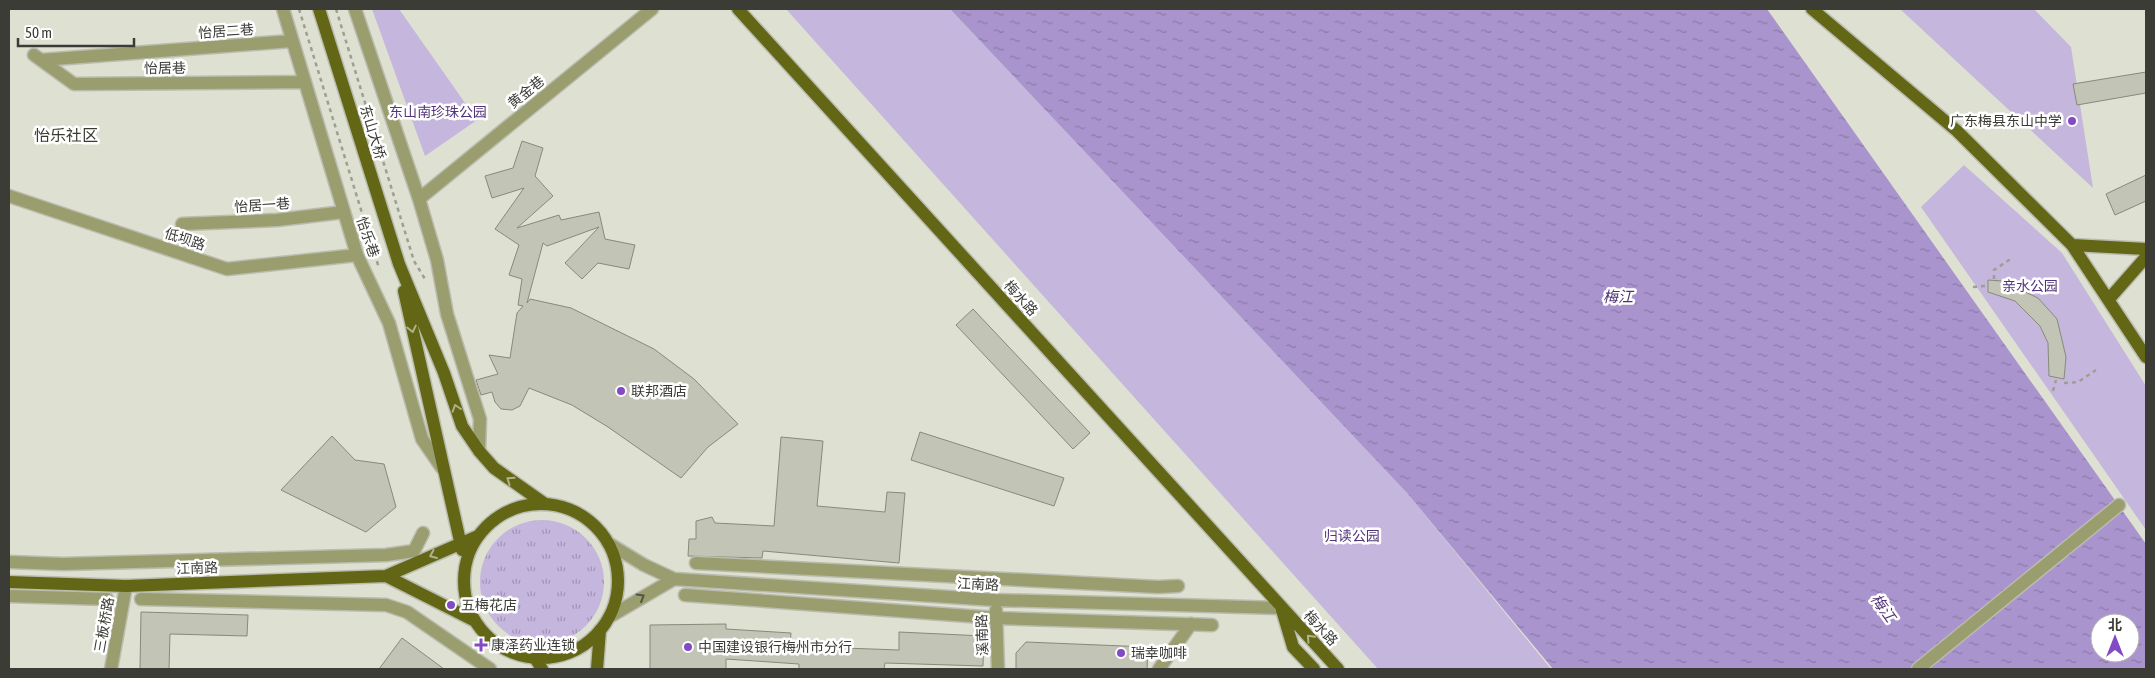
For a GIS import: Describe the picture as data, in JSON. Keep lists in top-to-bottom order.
{
  "streets": {
    "main road": ["东山大桥", "梅水路", "江南路"],
    "street": [
      "怡居二巷",
      "怡居巷",
      "黄金巷",
      "怡居一巷",
      "怡乐巷",
      "低坝路",
      "三板桥路",
      "溪南路"
    ]
  },
  "crossings": [
    ["怡居二巷", "怡居巷"],
    ["怡居二巷", "怡乐巷"],
    ["怡居巷", "怡乐巷"],
    ["怡居一巷", "怡乐巷"],
    ["怡乐巷", "低坝路"],
    ["梅水路", "江南路"],
    ["江南路", "三板桥路"],
    ["江南路", "溪南路"]
  ],
  "districts": ["怡乐社区"],
  "water": ["梅江"],
  "parks": ["东山南珍珠公园", "亲水公园", "归读公园"],
  "places": {
    "other": [
      "广东梅县东山中学",
      "联邦酒店",
      "五梅花店",
      "中国建设银行梅州市分行",
      "瑞幸咖啡"
    ],
    "health": ["康泽药业连锁"]
  },
  "scale_bar": "50 m",
  "north": "top"
}
